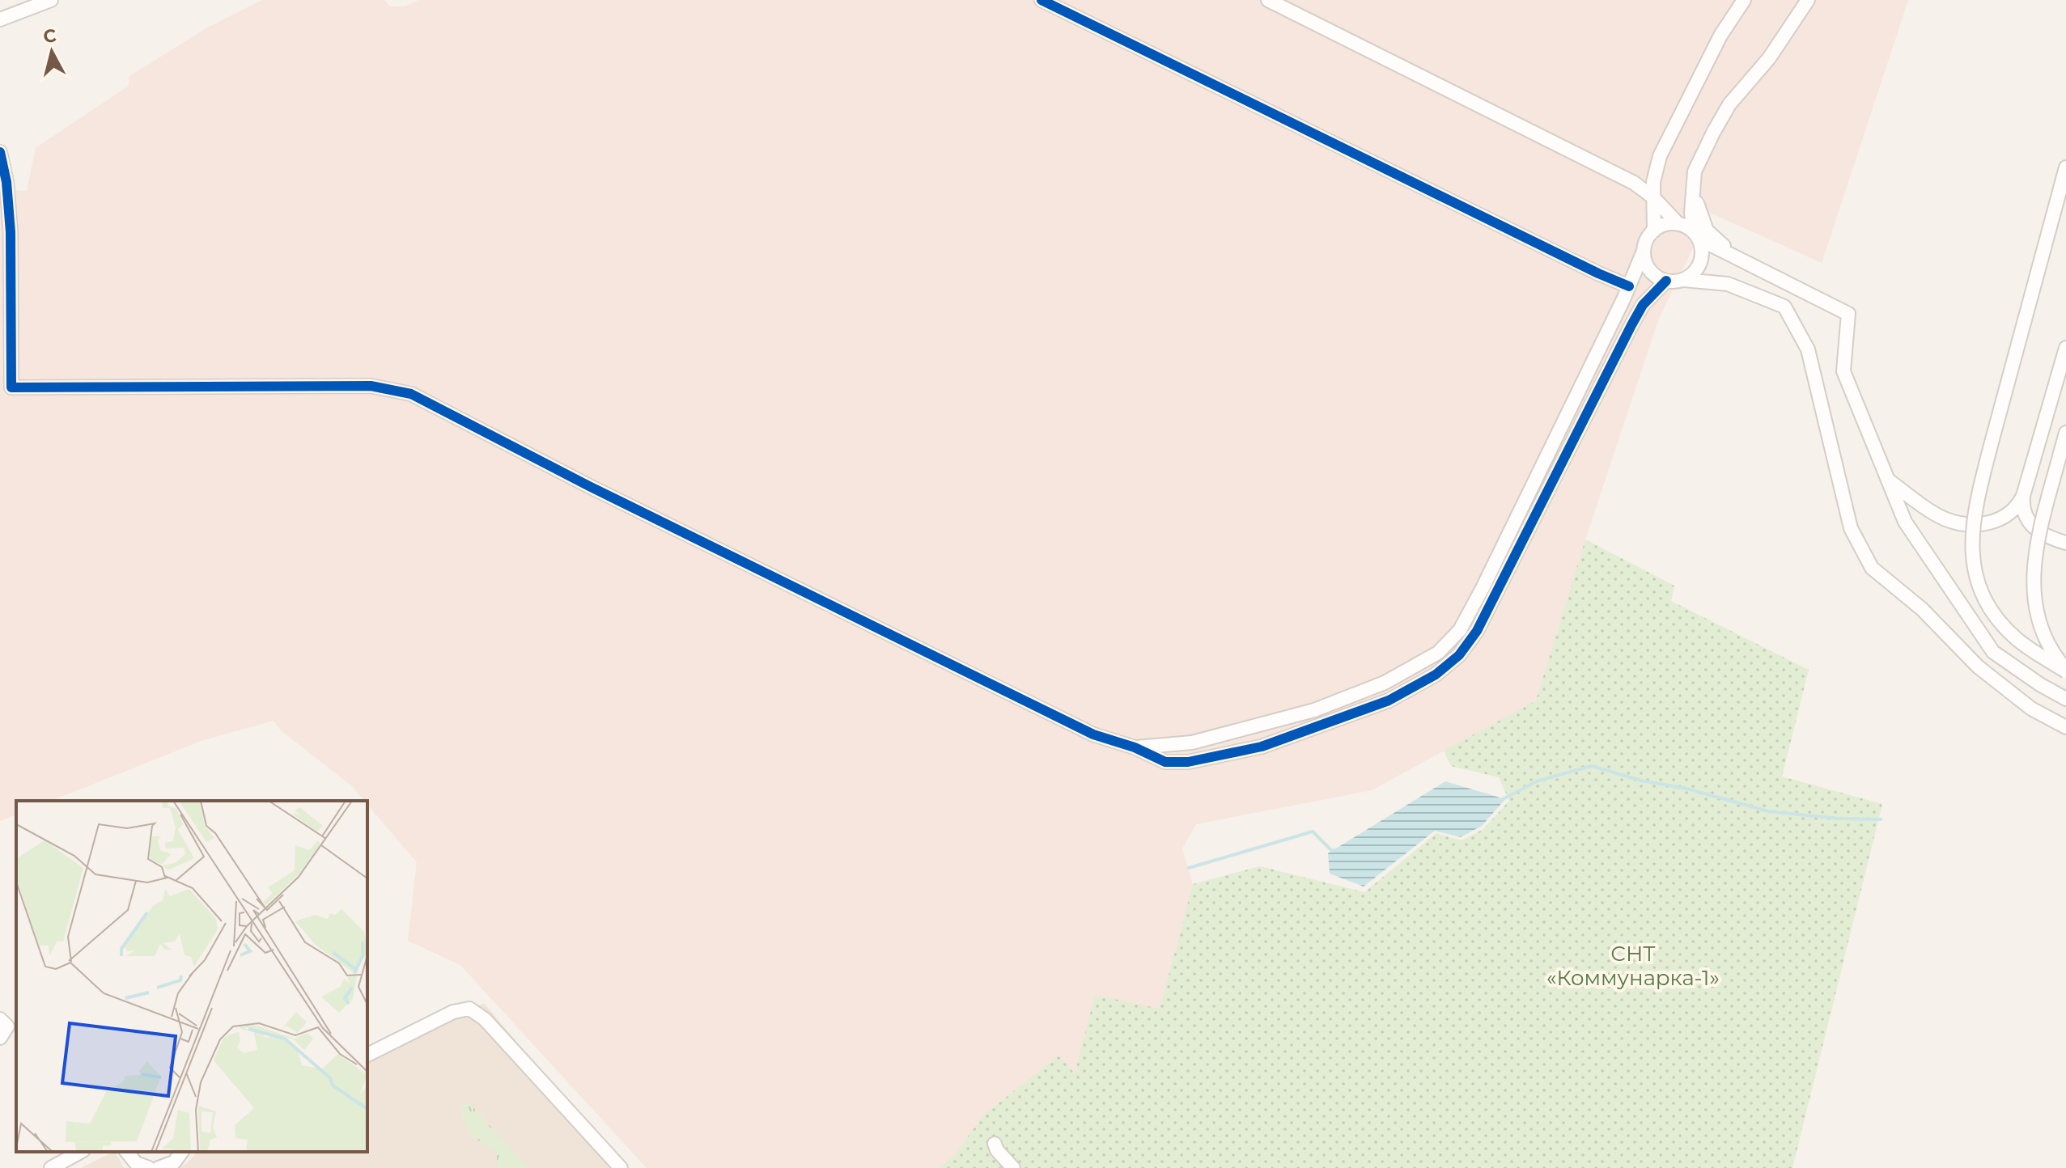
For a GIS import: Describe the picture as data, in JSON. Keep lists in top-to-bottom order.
{
  "parks": ["СНТ «Коммунарка-1»"],
  "north": "top"
}
